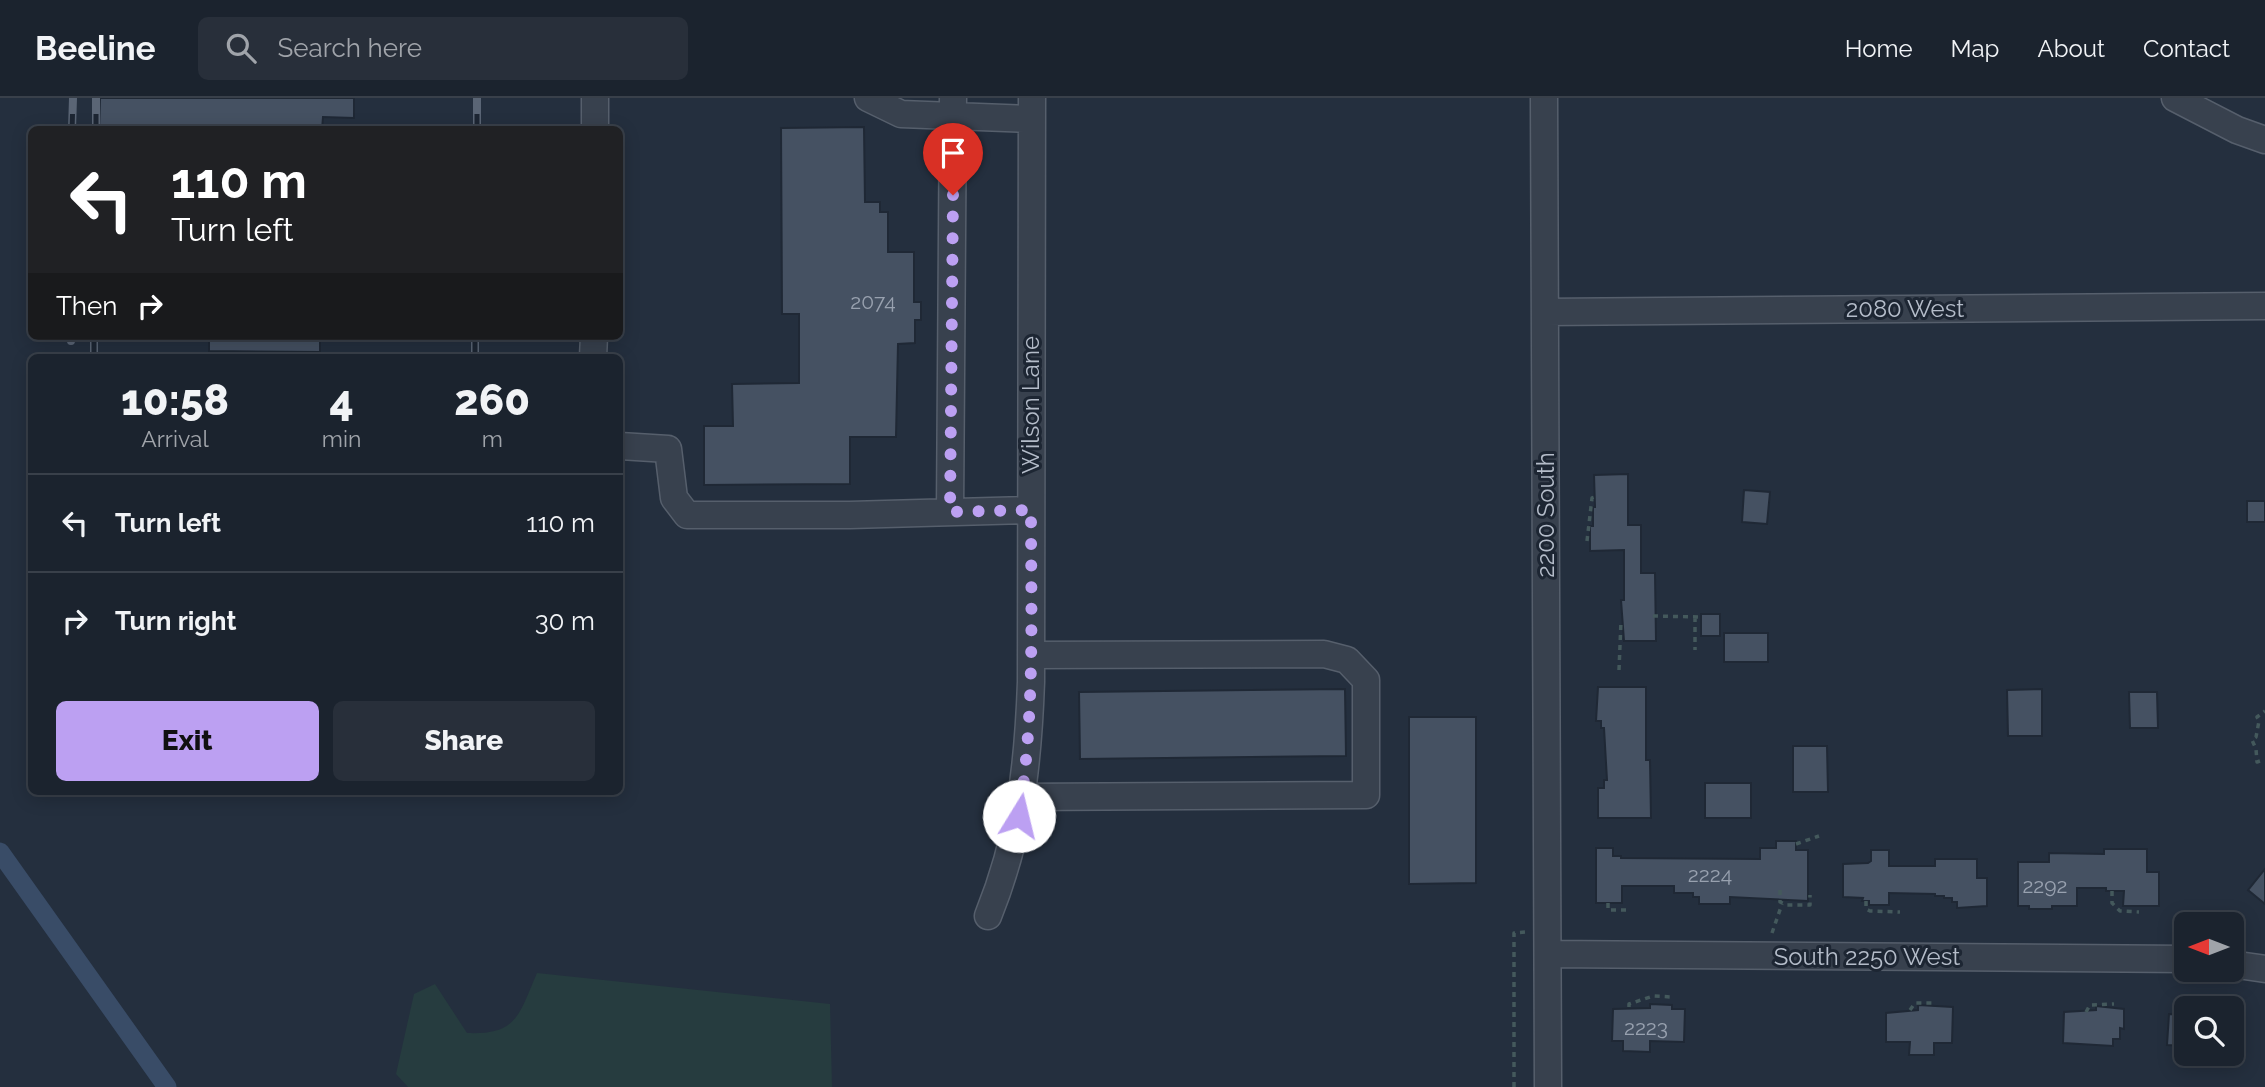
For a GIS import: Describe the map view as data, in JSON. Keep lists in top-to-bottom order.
{
  "streets": {
    "street": [
      "2080 West",
      "Wilson Lane",
      "2200 South",
      "South 2250 West"
    ]
  },
  "crossings": [
    ["2080 West", "2200 South"],
    ["2200 South", "South 2250 West"]
  ],
  "house_numbers": [
    "2074",
    "2224",
    "2292",
    "2223"
  ],
  "north": "left",
  "page": {
    "header": "Beeline",
    "search": "Search here",
    "nav": [
      "Home",
      "Map",
      "About",
      "Contact"
    ],
    "turn": ["110 m", "Turn left"],
    "then": "Then",
    "eta": [
      "10:58",
      "Arrival",
      "4",
      "min",
      "260",
      "m"
    ],
    "list": [
      {
        "name": "Turn left",
        "value": "110 m"
      },
      {
        "name": "Turn right",
        "value": "30 m"
      }
    ],
    "buttons": ["Exit", "Share"]
  }
}
